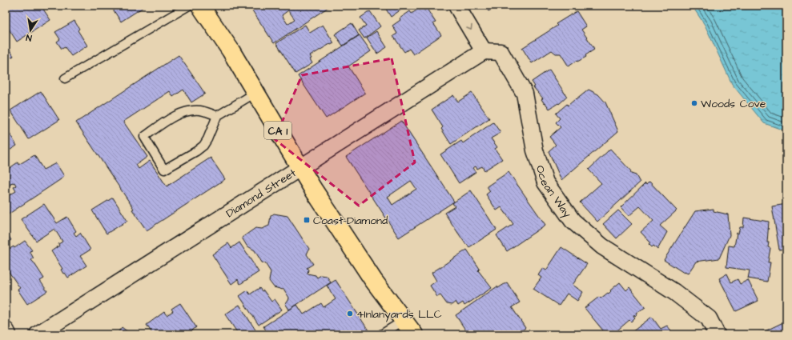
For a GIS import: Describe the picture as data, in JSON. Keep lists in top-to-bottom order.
{
  "streets": {
    "highway": ["CA 1"],
    "street": ["Ocean Way", "Diamond Street"]
  },
  "crossings": [
    ["CA 1", "Diamond Street"],
    ["Ocean Way", "Diamond Street"]
  ],
  "places": {
    "other": ["Woods Cove", "4Inlanyards LLC"],
    "transit": ["Coast-Diamond"]
  },
  "north": "bottom"
}
